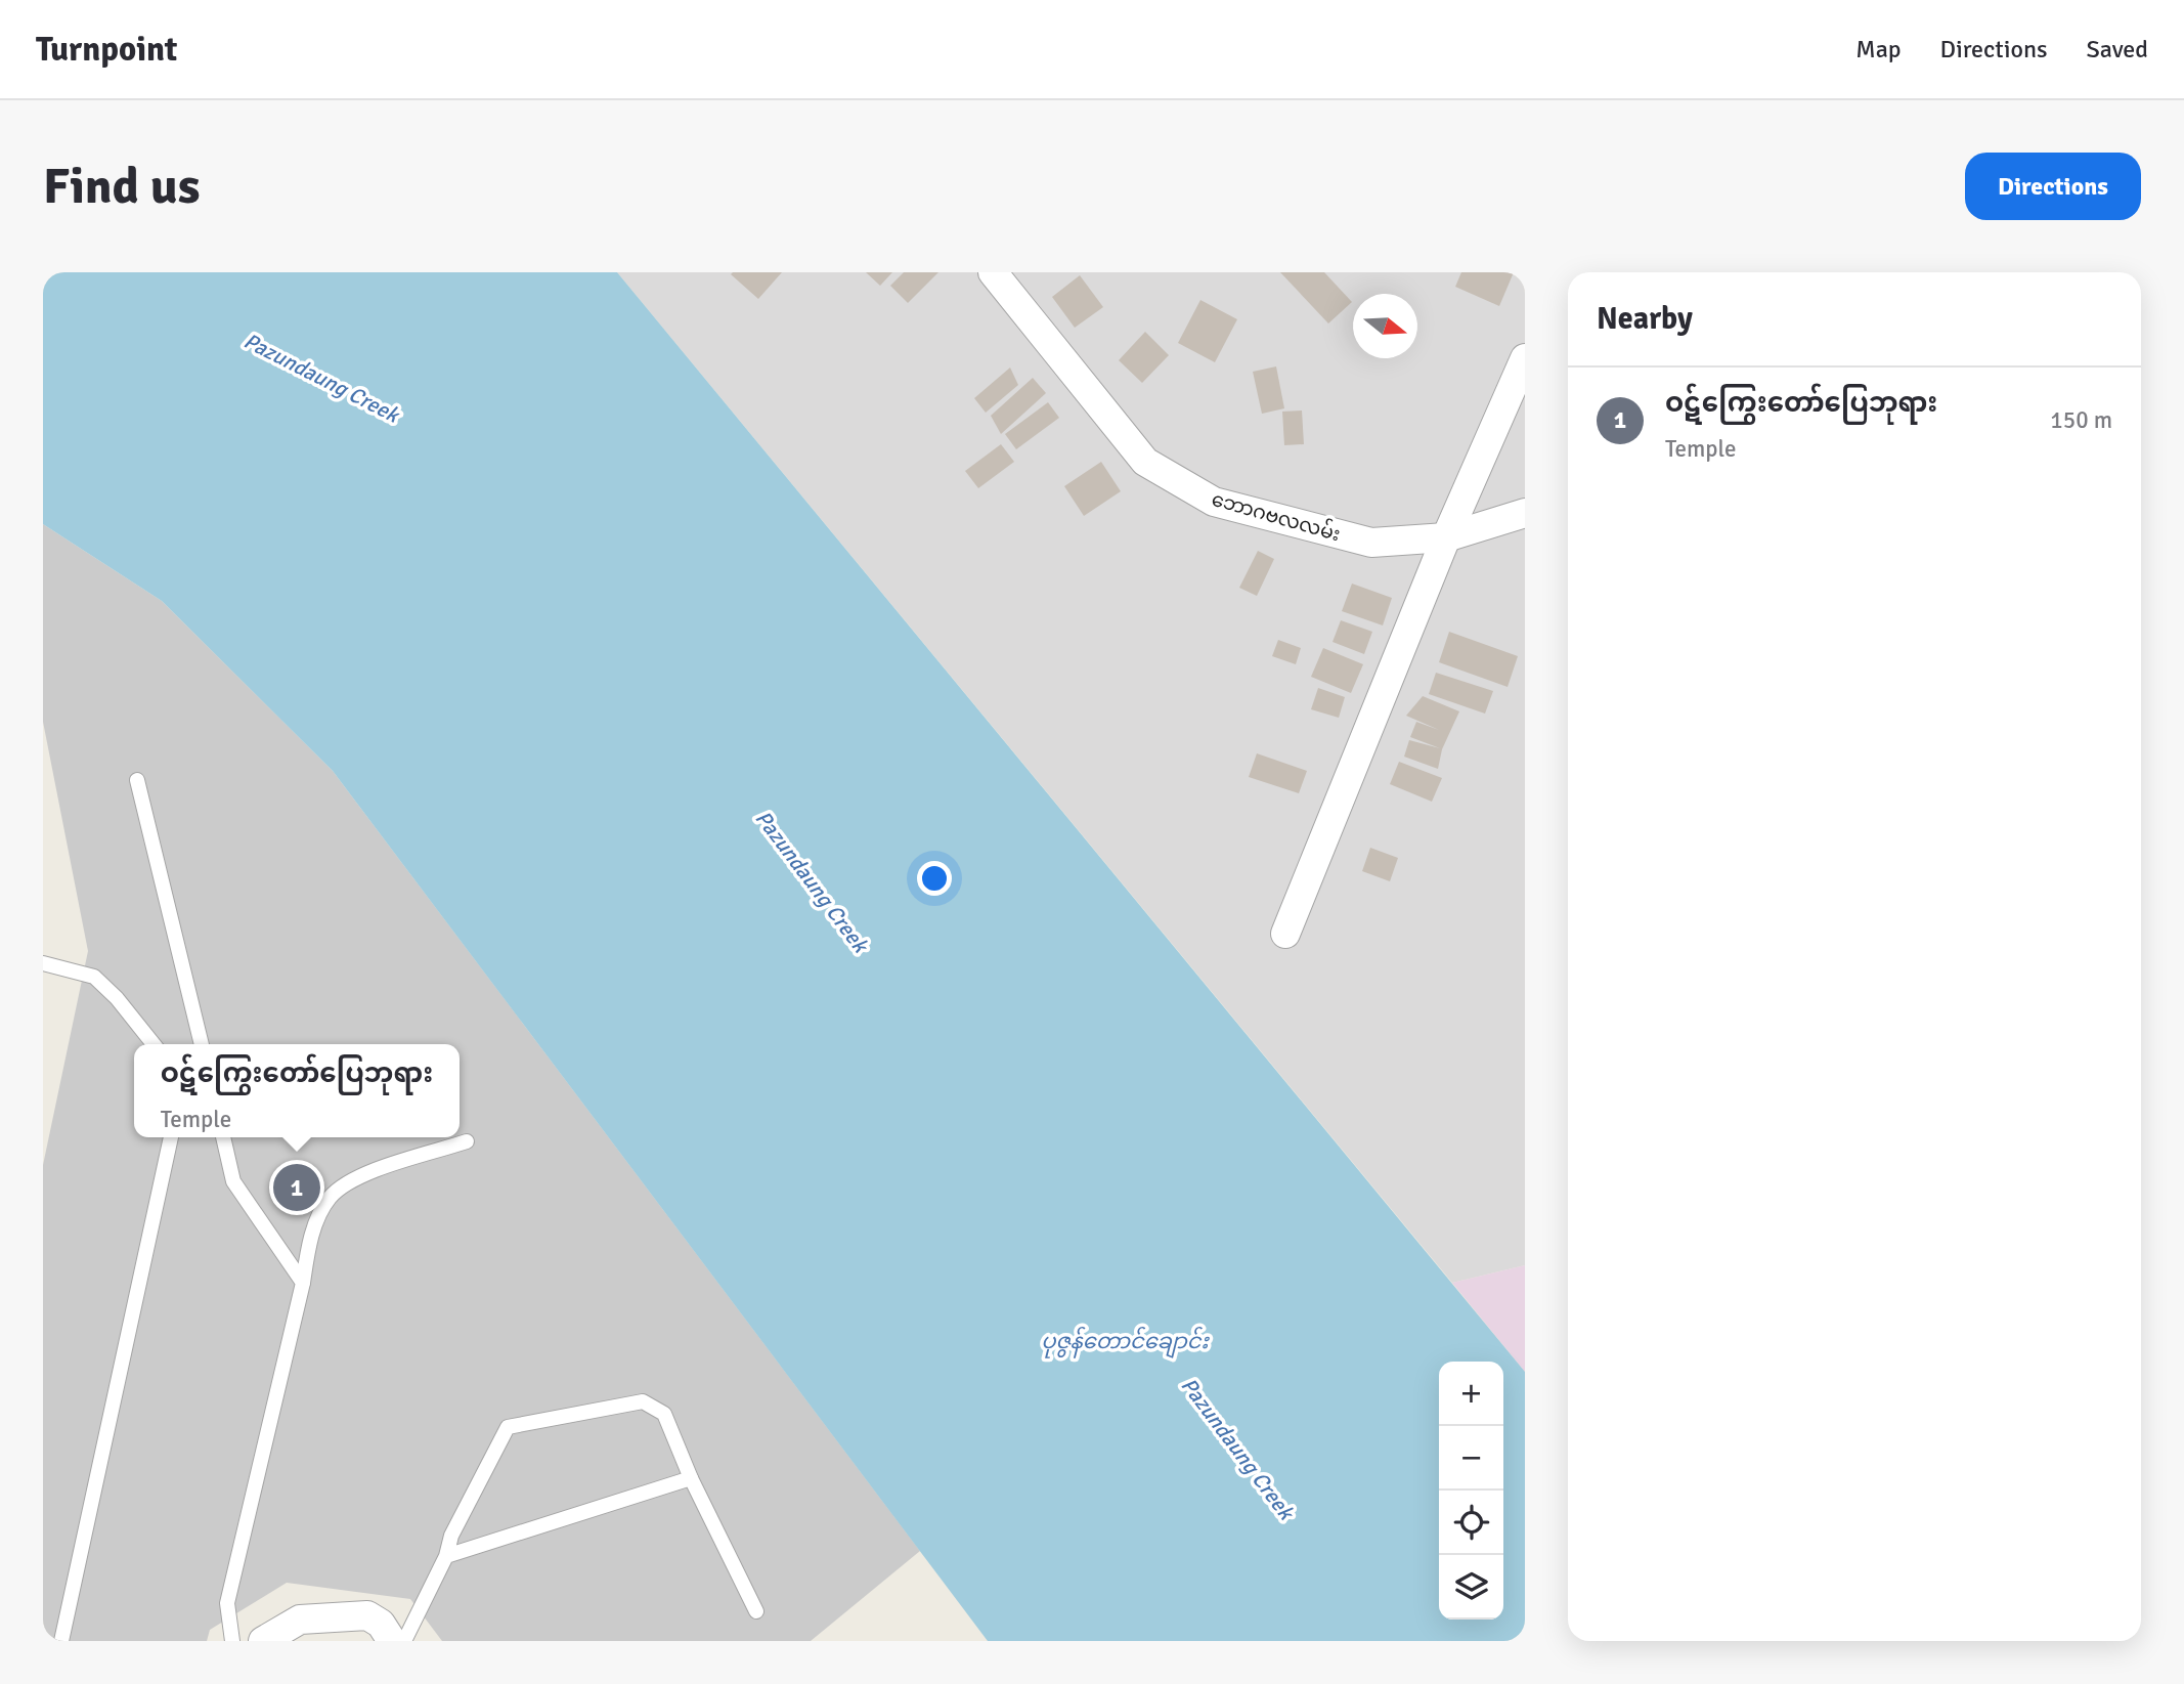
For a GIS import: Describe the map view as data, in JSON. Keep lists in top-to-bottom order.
{
  "streets": {
    "street": ["ဘောဂဗလလမ်း"]
  },
  "water": ["Pazundaung Creek", "ပုဇွန်တောင်ချောင်း"],
  "north": "right",
  "page": {
    "header": "Turnpoint",
    "nav": ["Map", "Directions", "Saved"],
    "buttons": "Directions",
    "title": "Find us",
    "heading": "Nearby",
    "list": [
      {
        "mark": "1",
        "name": "ဝဋ်ကြွေးတော်ပြေဘုရား",
        "note": "Temple",
        "value": "150 m"
      }
    ],
    "popup": ["ဝဋ်ကြွေးတော်ပြေဘုရား", "Temple"],
    "pins": "1",
    "map_buttons": ["+", "−"]
  }
}
